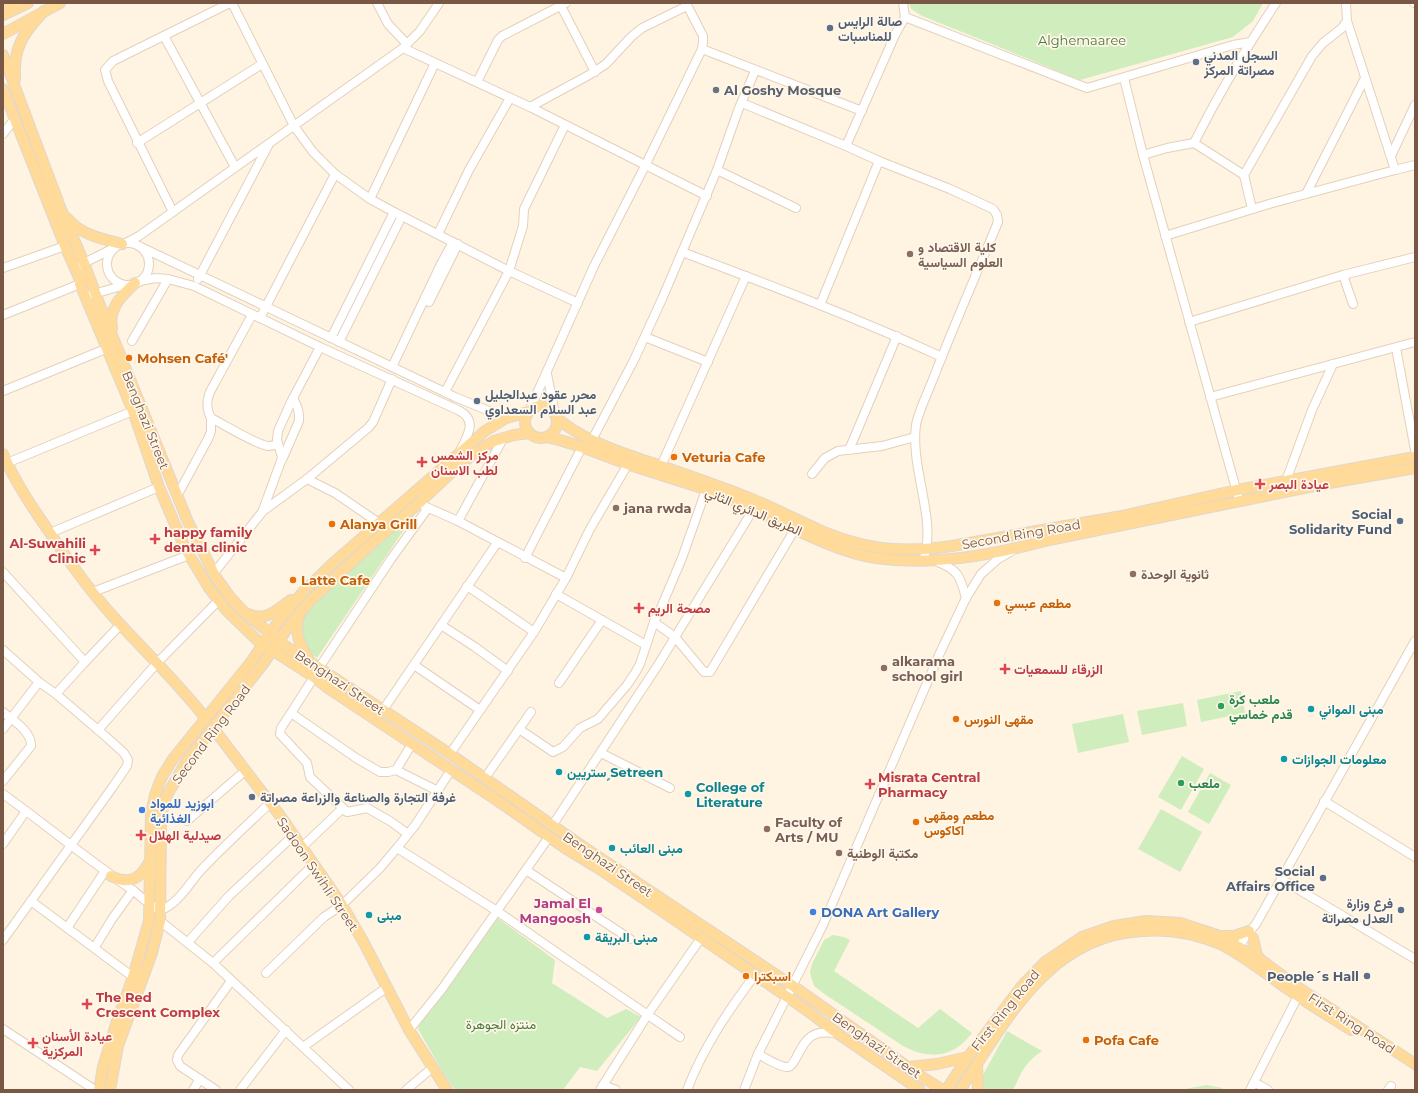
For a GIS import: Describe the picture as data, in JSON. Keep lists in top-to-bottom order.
{
  "streets": {
    "main road": [
      "Benghazi Street",
      "الطريق الدائري الثاني",
      "Second Ring Road",
      "Sadoon Swihli Street",
      "First Ring Road"
    ]
  },
  "crossings": [
    ["Benghazi Street", "Second Ring Road"],
    ["الطريق الدائري الثاني", "Second Ring Road"],
    ["Second Ring Road", "Sadoon Swihli Street"]
  ],
  "parks": ["Alghemaaree", "منتزه الجوهرة"],
  "places": {
    "other": [
      "صالة الرايس للمناسبات",
      "السجل المدني مصراتة المركز",
      "Al Goshy Mosque",
      "كلية الاقتصاد و العلوم السياسية",
      "Mohsen Café'",
      "محرر عقود عبدالجليل عبد السلام السعداوي",
      "Veturia Cafe",
      "jana rwda",
      "Social Solidarity Fund",
      "Alanya Grill",
      "ثانوية الوحدة",
      "Latte Cafe",
      "مطعم عبسي",
      "alkarama school girl",
      "ملعب كرة قدم خماسي",
      "مبنى المواني",
      "مقهى النورس",
      "معلومات الجوازات",
      "ستريين ٍSetreen",
      "ملعب",
      "College of Literature",
      "غرفة التجارة والصناعة والزراعة مصراتة",
      "ابوزيد للمواد الغذائية",
      "مطعم ومقهى اكاكوس",
      "Faculty of Arts / MU",
      "مبنى العائب",
      "مكتبة الوطنية",
      "Social Affairs Office",
      "Jamal El Mangoosh",
      "فرع وزارة العدل مصراتة",
      "DONA Art Gallery",
      "مبنى",
      "مبنى البريقة",
      "اسبكترا",
      "People´s Hall",
      "Pofa Cafe"
    ],
    "health": [
      "مركز الشمس لطب الاسنان",
      "عيادة البصر",
      "happy family dental clinic",
      "Al-Suwahili Clinic",
      "مصحة الريم",
      "الزرقاء للسمعيات",
      "Misrata Central Pharmacy",
      "صيدلية الهلال",
      "The Red Crescent Complex",
      "عيادة الأسنان المركزية"
    ]
  }
}
